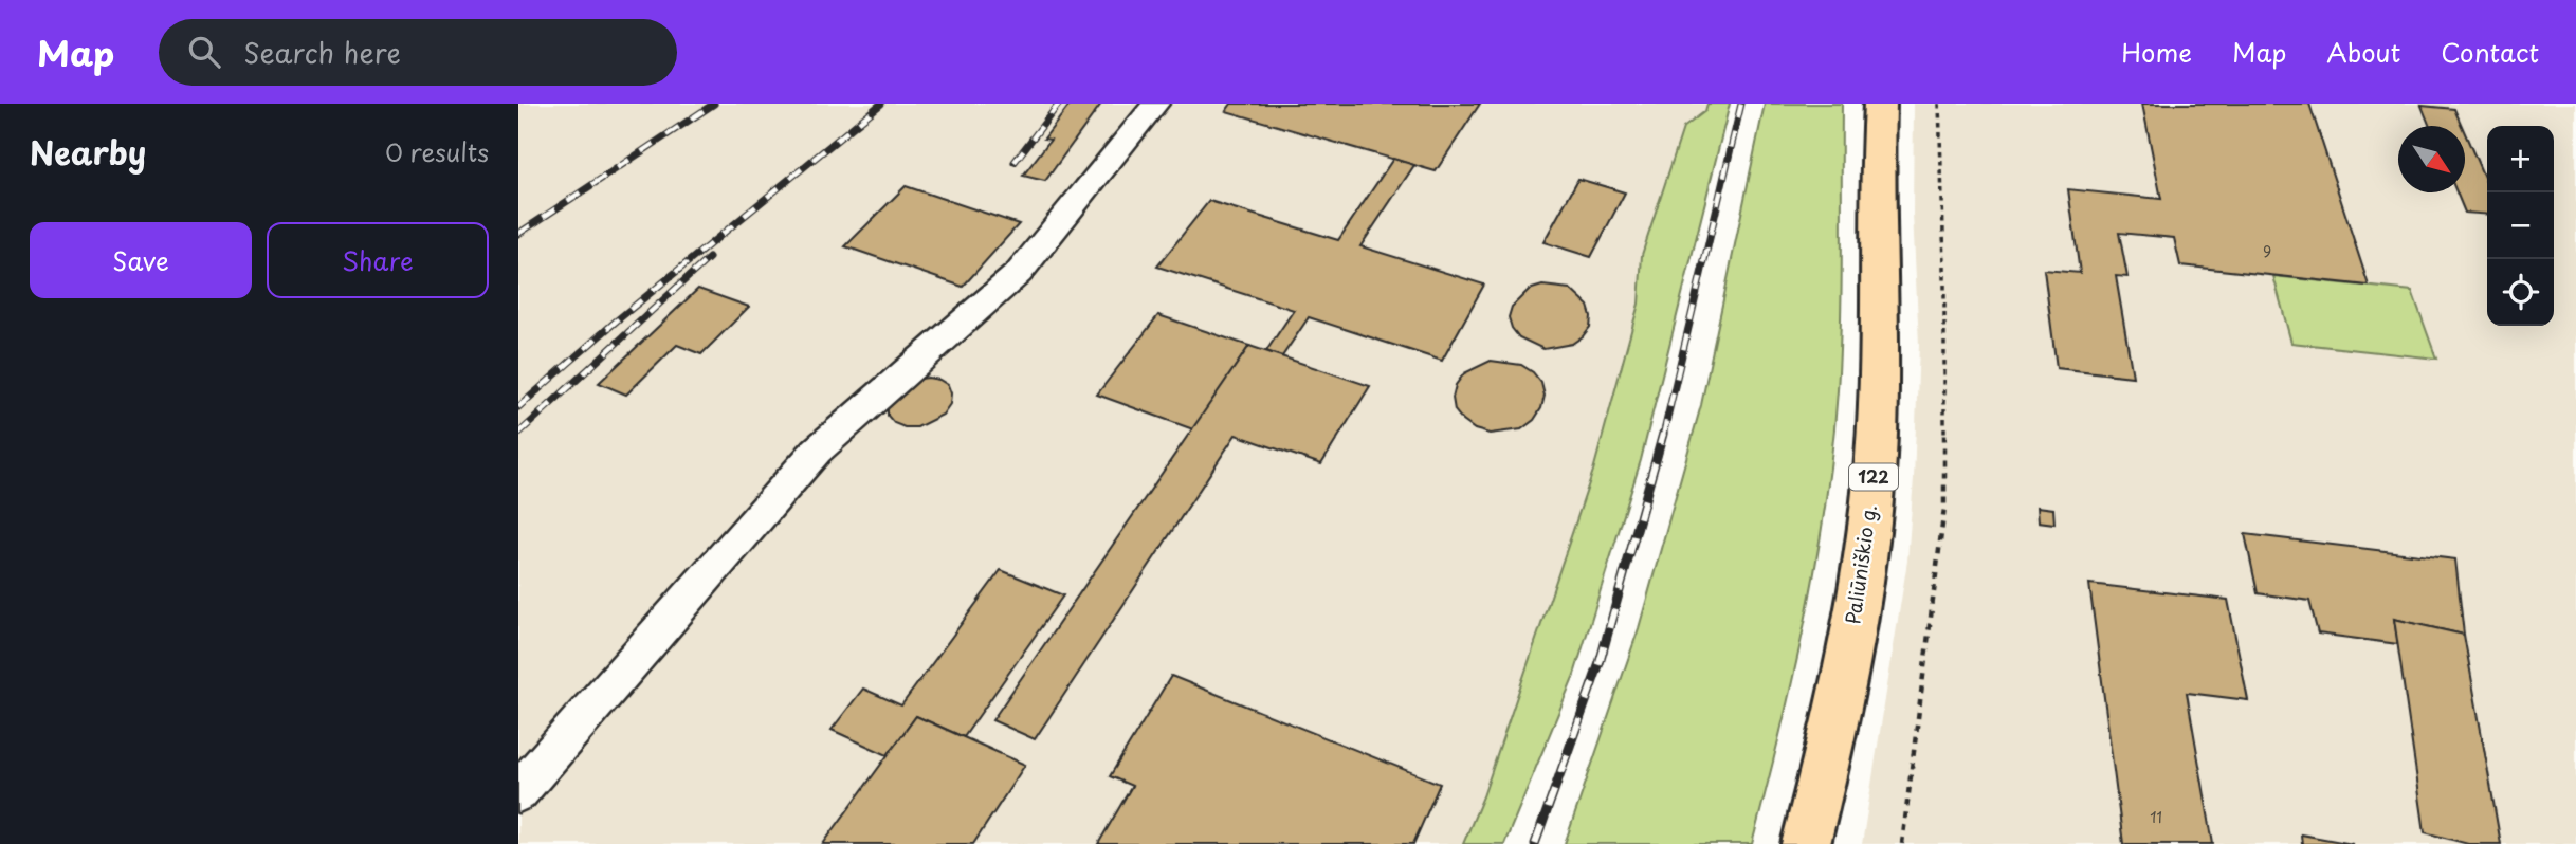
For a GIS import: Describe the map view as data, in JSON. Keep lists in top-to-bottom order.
{
  "streets": {
    "main road": ["122", "Paliūniškio g."]
  },
  "house_numbers": ["9", "11"],
  "north": "bottom right",
  "page": {
    "header": "Map",
    "search": "Search here",
    "nav": [
      "Home",
      "Map",
      "About",
      "Contact"
    ],
    "heading": ["Nearby", "0 results"],
    "map_buttons": ["+", "−"],
    "buttons": ["Save", "Share"]
  }
}
